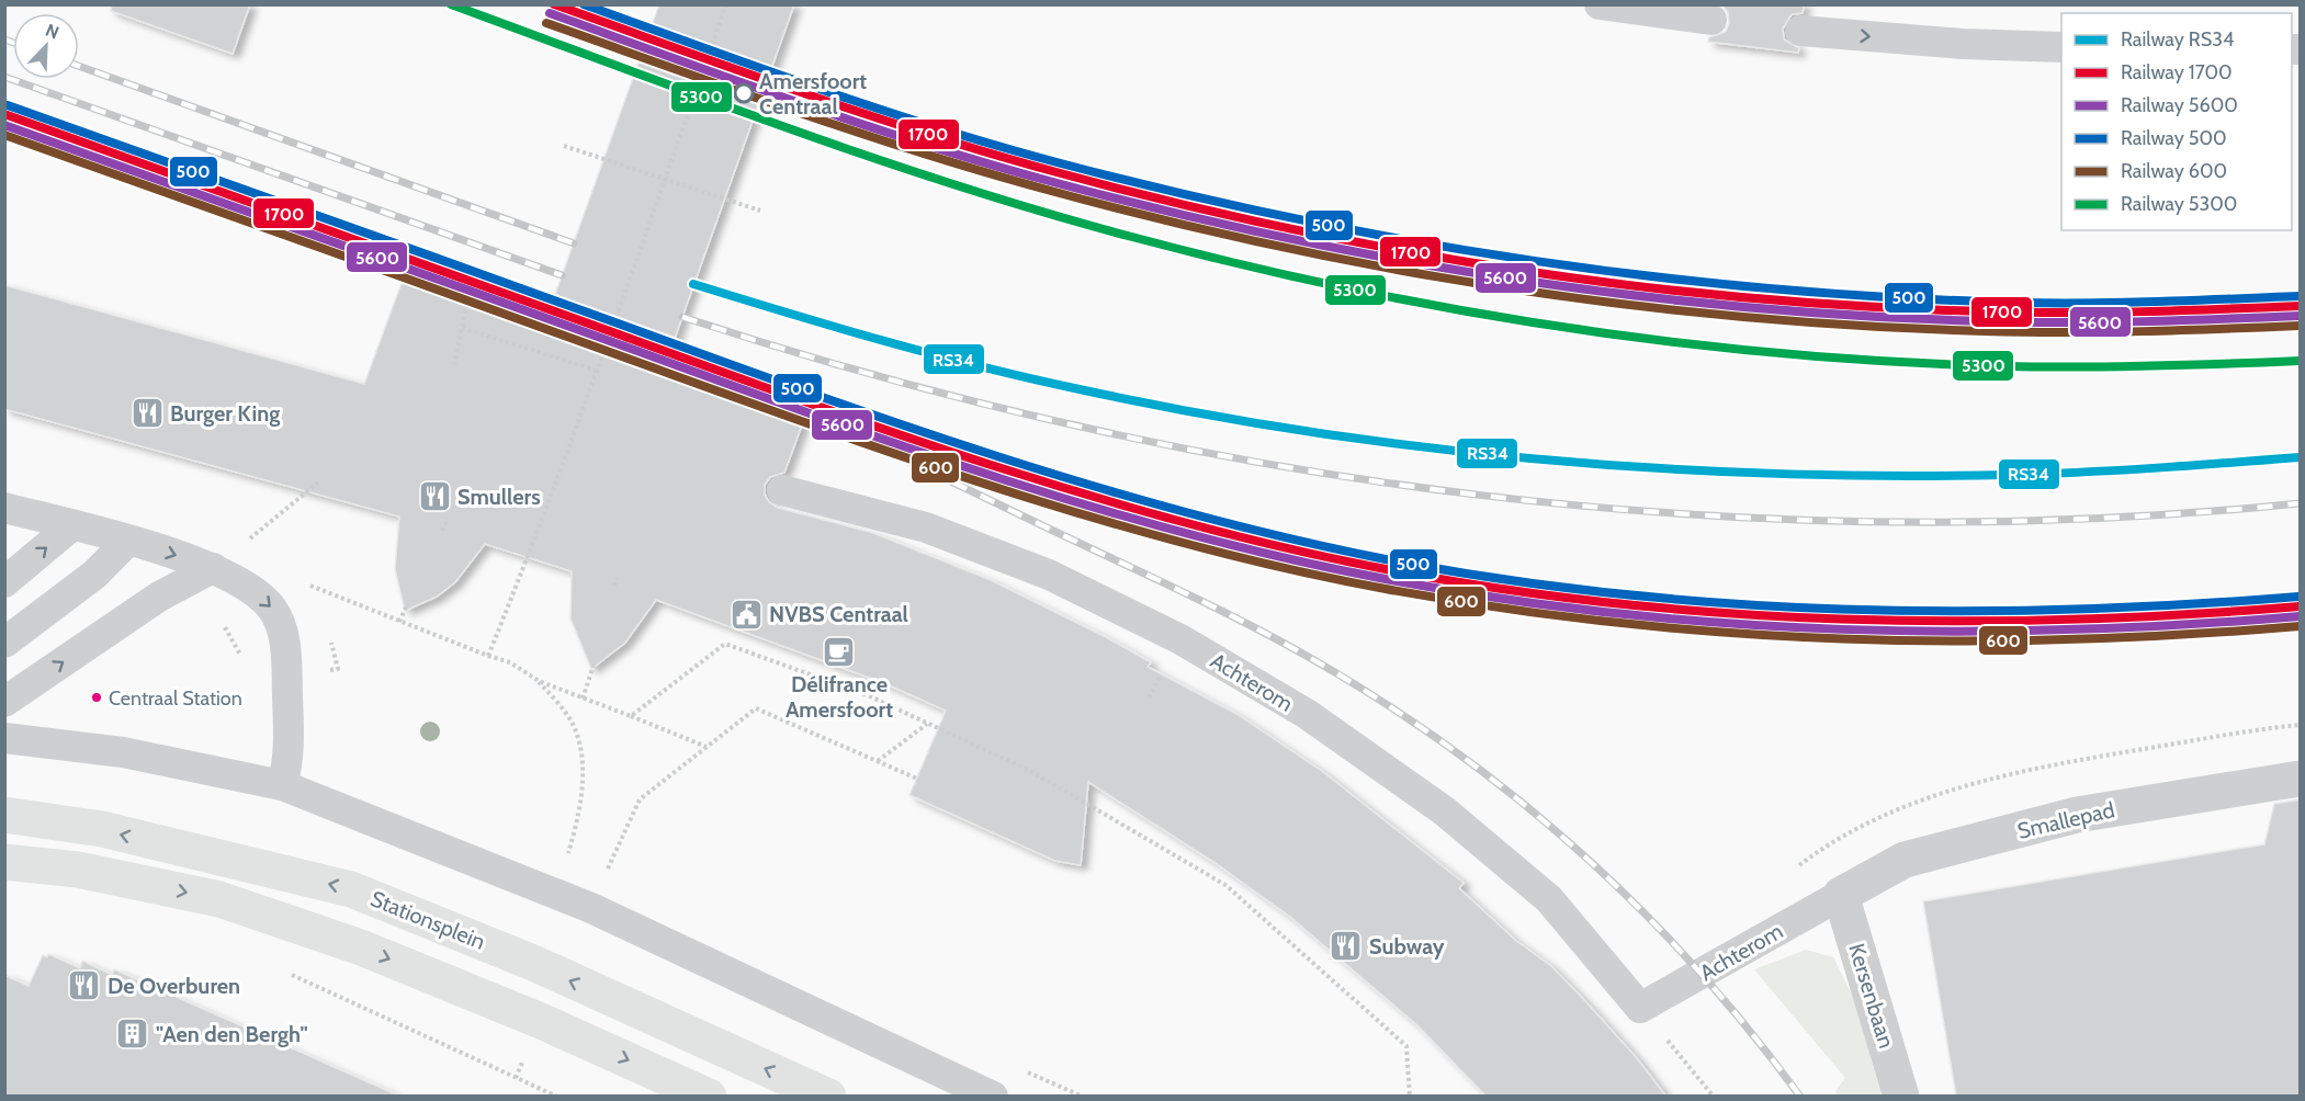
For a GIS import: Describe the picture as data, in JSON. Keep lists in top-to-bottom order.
{
  "streets": {
    "main road": ["Stationsplein"],
    "street": ["Smallepad", "Kersenbaan"],
    "lane": ["Achterom"]
  },
  "crossings": [
    ["Achterom", "Smallepad"],
    ["Achterom", "Kersenbaan"],
    ["Smallepad", "Kersenbaan"]
  ],
  "places": {
    "other": ["Amersfoort Centraal", "Centraal Station"],
    "restaurant": [
      "Burger King",
      "Smullers",
      "Subway",
      "De Overburen"
    ],
    "public building": ["NVBS Centraal"],
    "cafe": ["Délifrance Amersfoort"],
    "building": ["\"Aen den Bergh\""]
  },
  "lines": [
    "rail line 1700",
    "rail line 500",
    "rail line 5300",
    "rail line 5600",
    "rail line 600",
    "rail line RS34"
  ],
  "legend": [
    "Railway RS34",
    "Railway 1700",
    "Railway 5600",
    "Railway 500",
    "Railway 600",
    "Railway 5300"
  ],
  "north": "top right"
}
